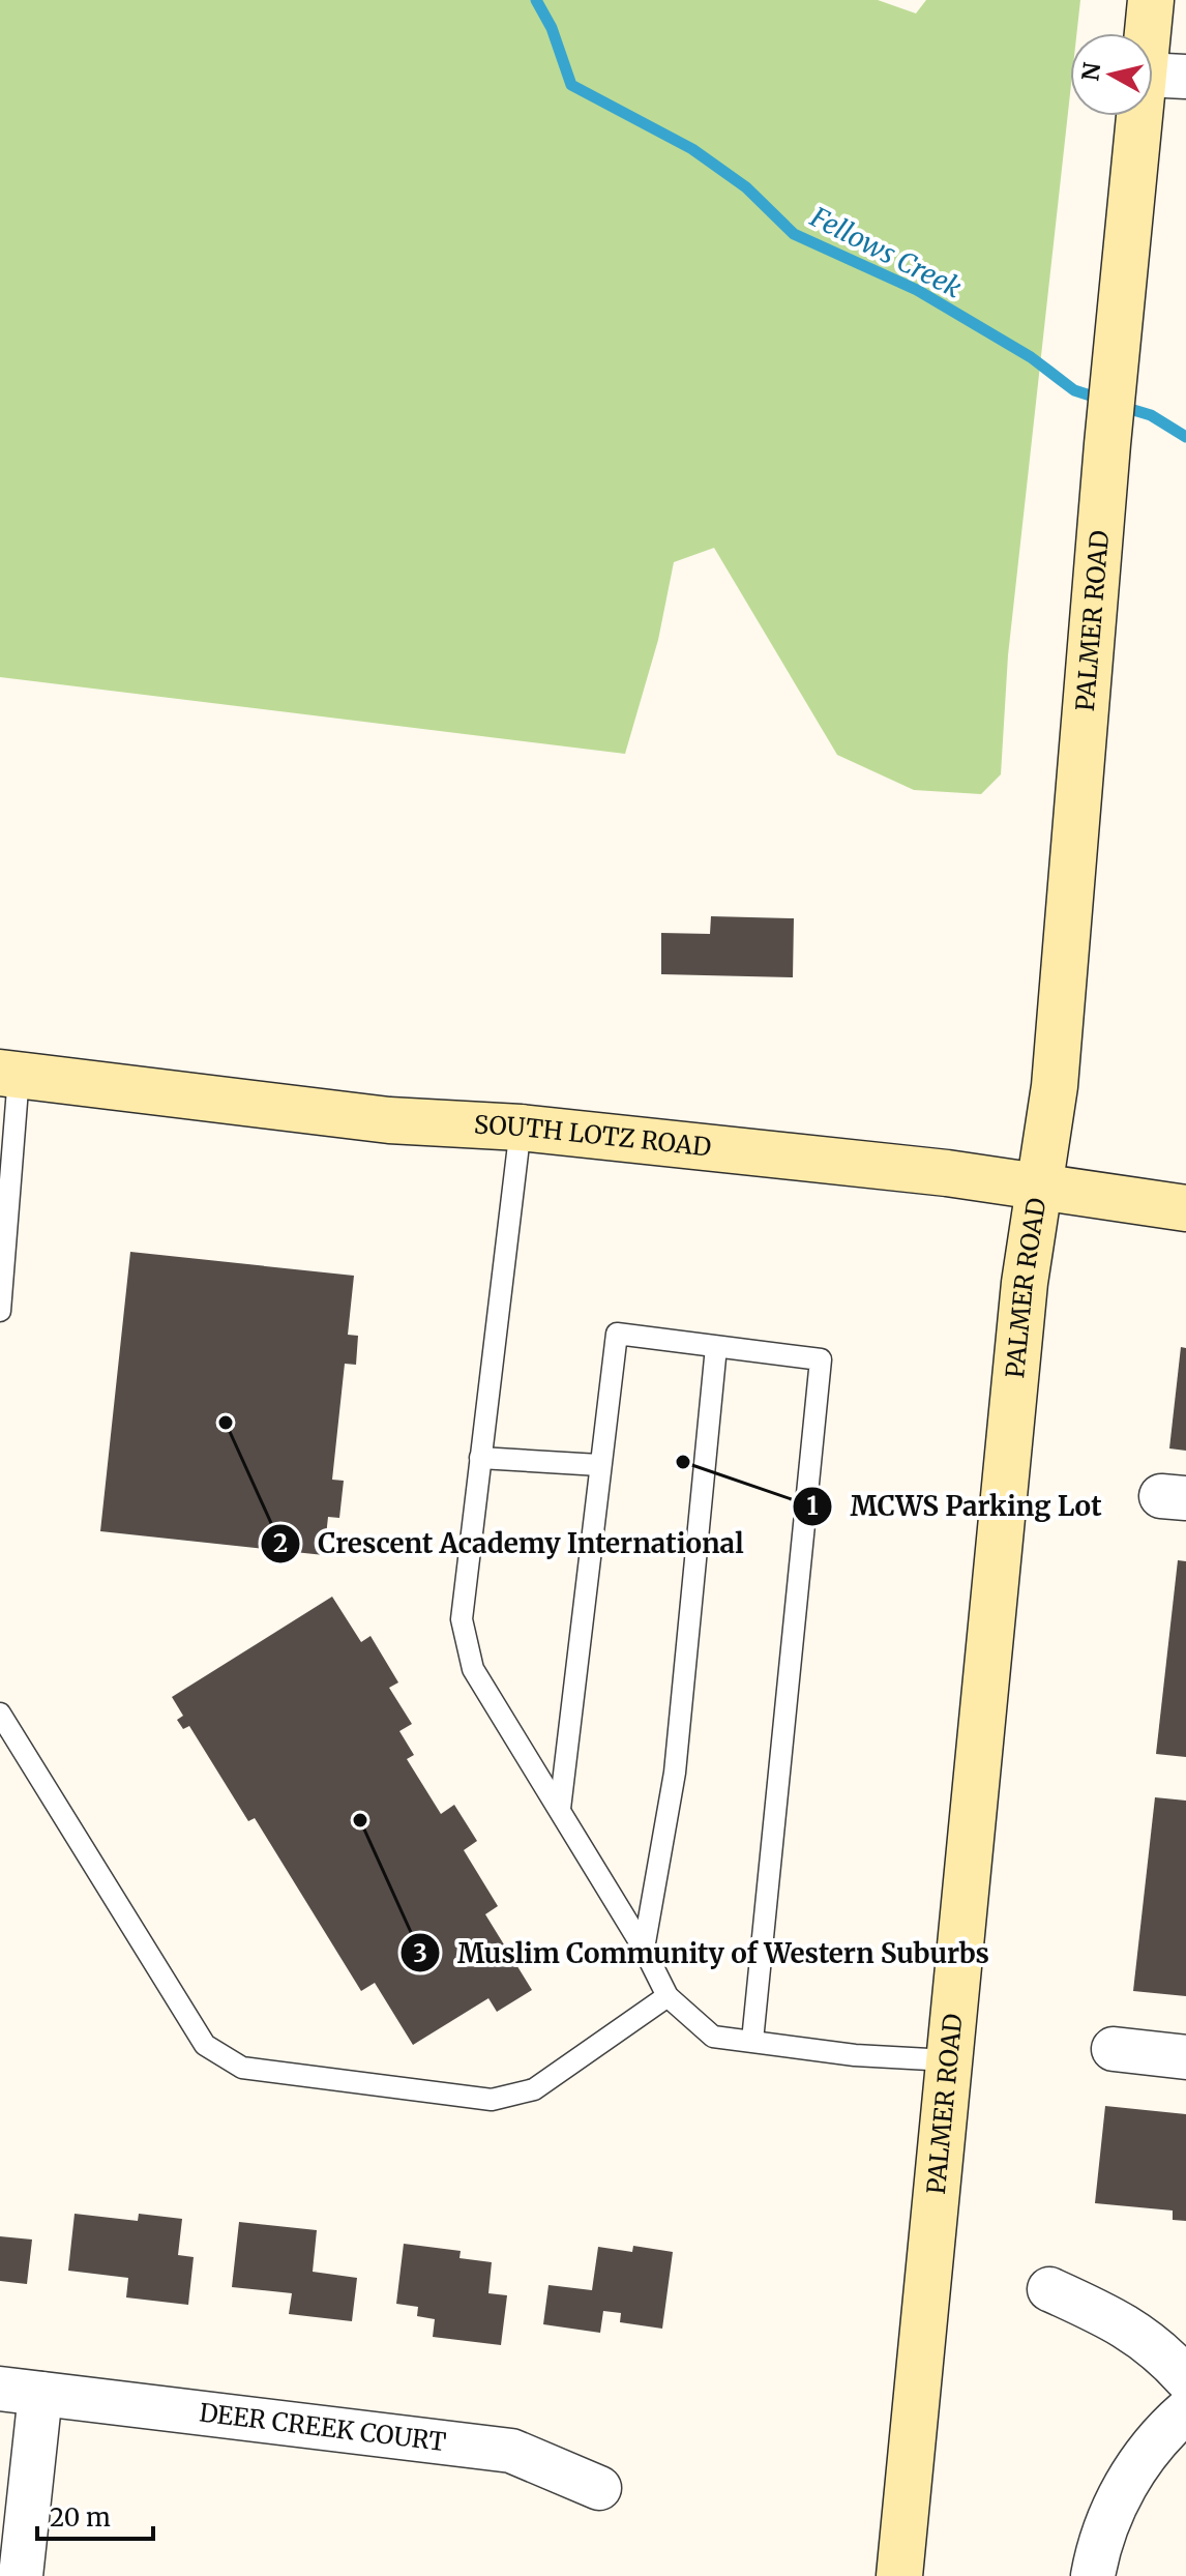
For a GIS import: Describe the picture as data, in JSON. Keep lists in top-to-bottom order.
{
  "streets": {
    "street": ["PALMER ROAD", "SOUTH LOTZ ROAD", "DEER CREEK COURT"]
  },
  "crossings": [
    ["PALMER ROAD", "SOUTH LOTZ ROAD"]
  ],
  "water": ["Fellows Creek"],
  "places": ["Crescent Academy International", "MCWS Parking Lot", "Muslim Community of Western Suburbs"],
  "scale_bar": "20 m",
  "north": "left"
}
